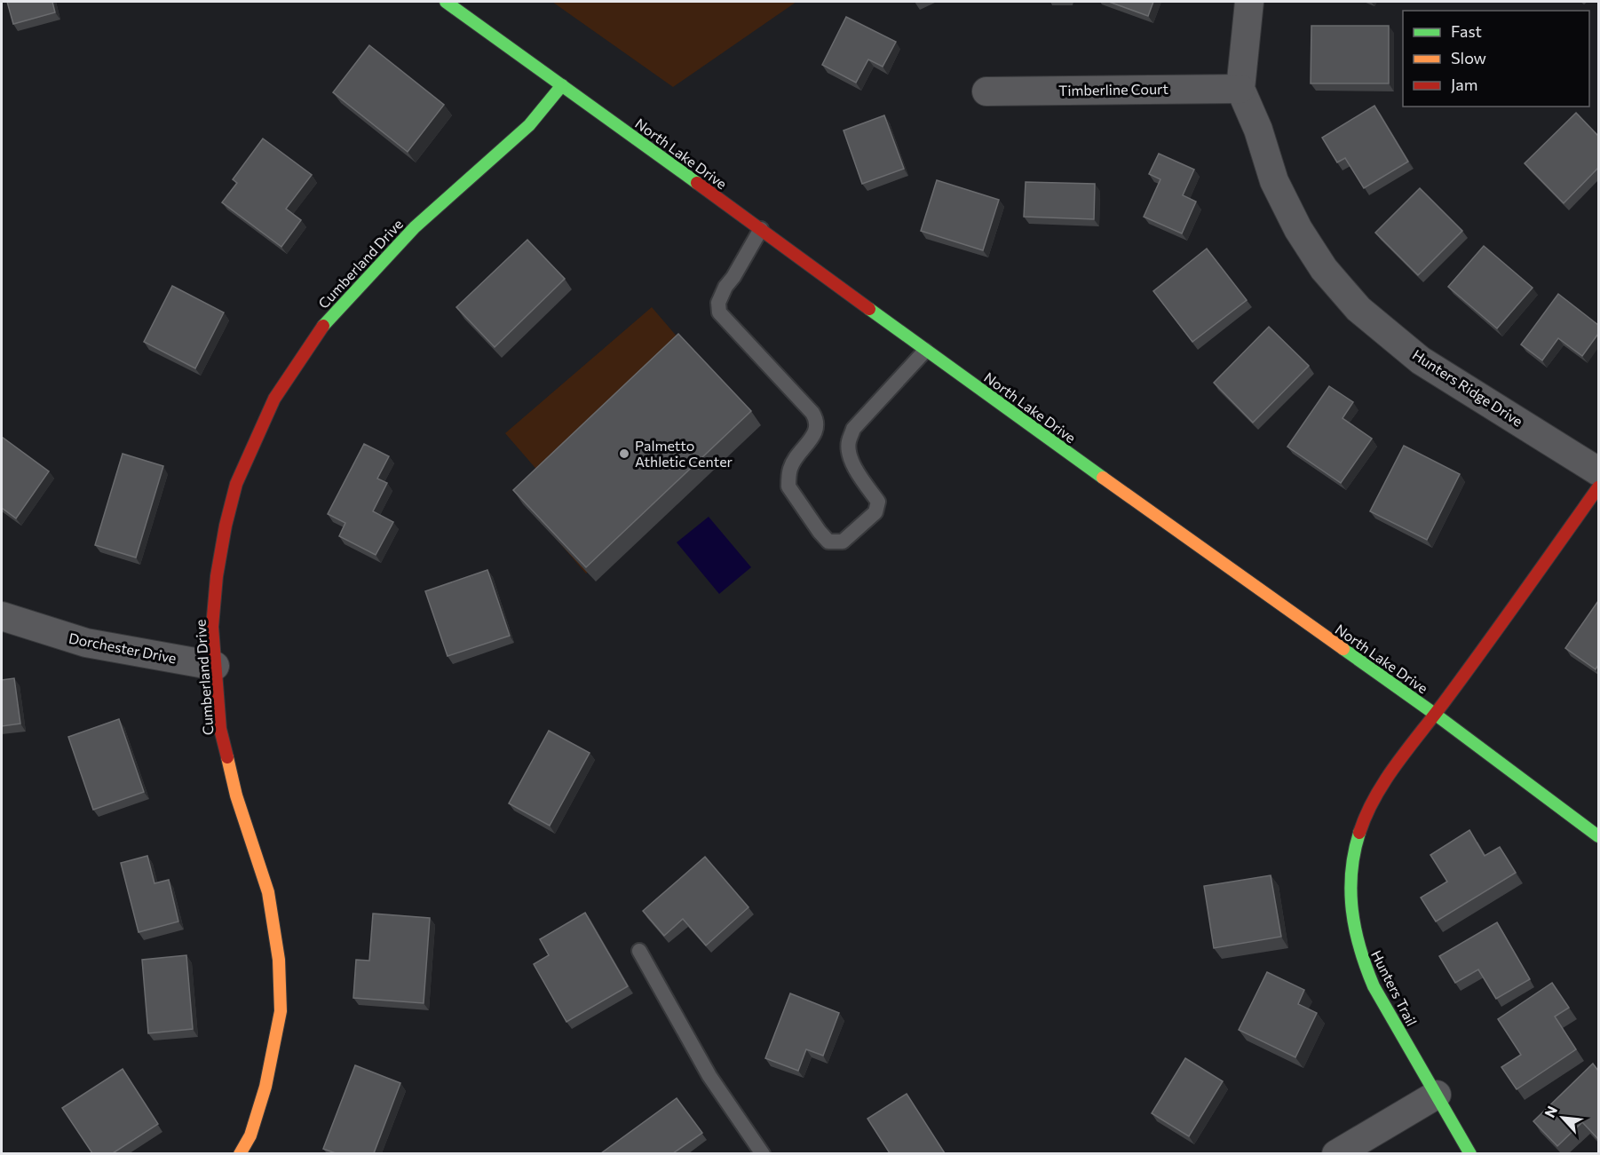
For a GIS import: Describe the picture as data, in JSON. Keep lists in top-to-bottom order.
{
  "streets": {
    "street": [
      "Timberline Court",
      "North Lake Drive",
      "Cumberland Drive",
      "Hunters Ridge Drive",
      "Dorchester Drive",
      "Hunters Trail"
    ]
  },
  "crossings": [
    ["Timberline Court", "Hunters Ridge Drive"],
    ["North Lake Drive", "Cumberland Drive"],
    ["North Lake Drive", "Hunters Trail"],
    ["Cumberland Drive", "Dorchester Drive"]
  ],
  "places": ["Palmetto Athletic Center"],
  "legend": ["Fast", "Slow", "Jam"],
  "north": "top left"
}
